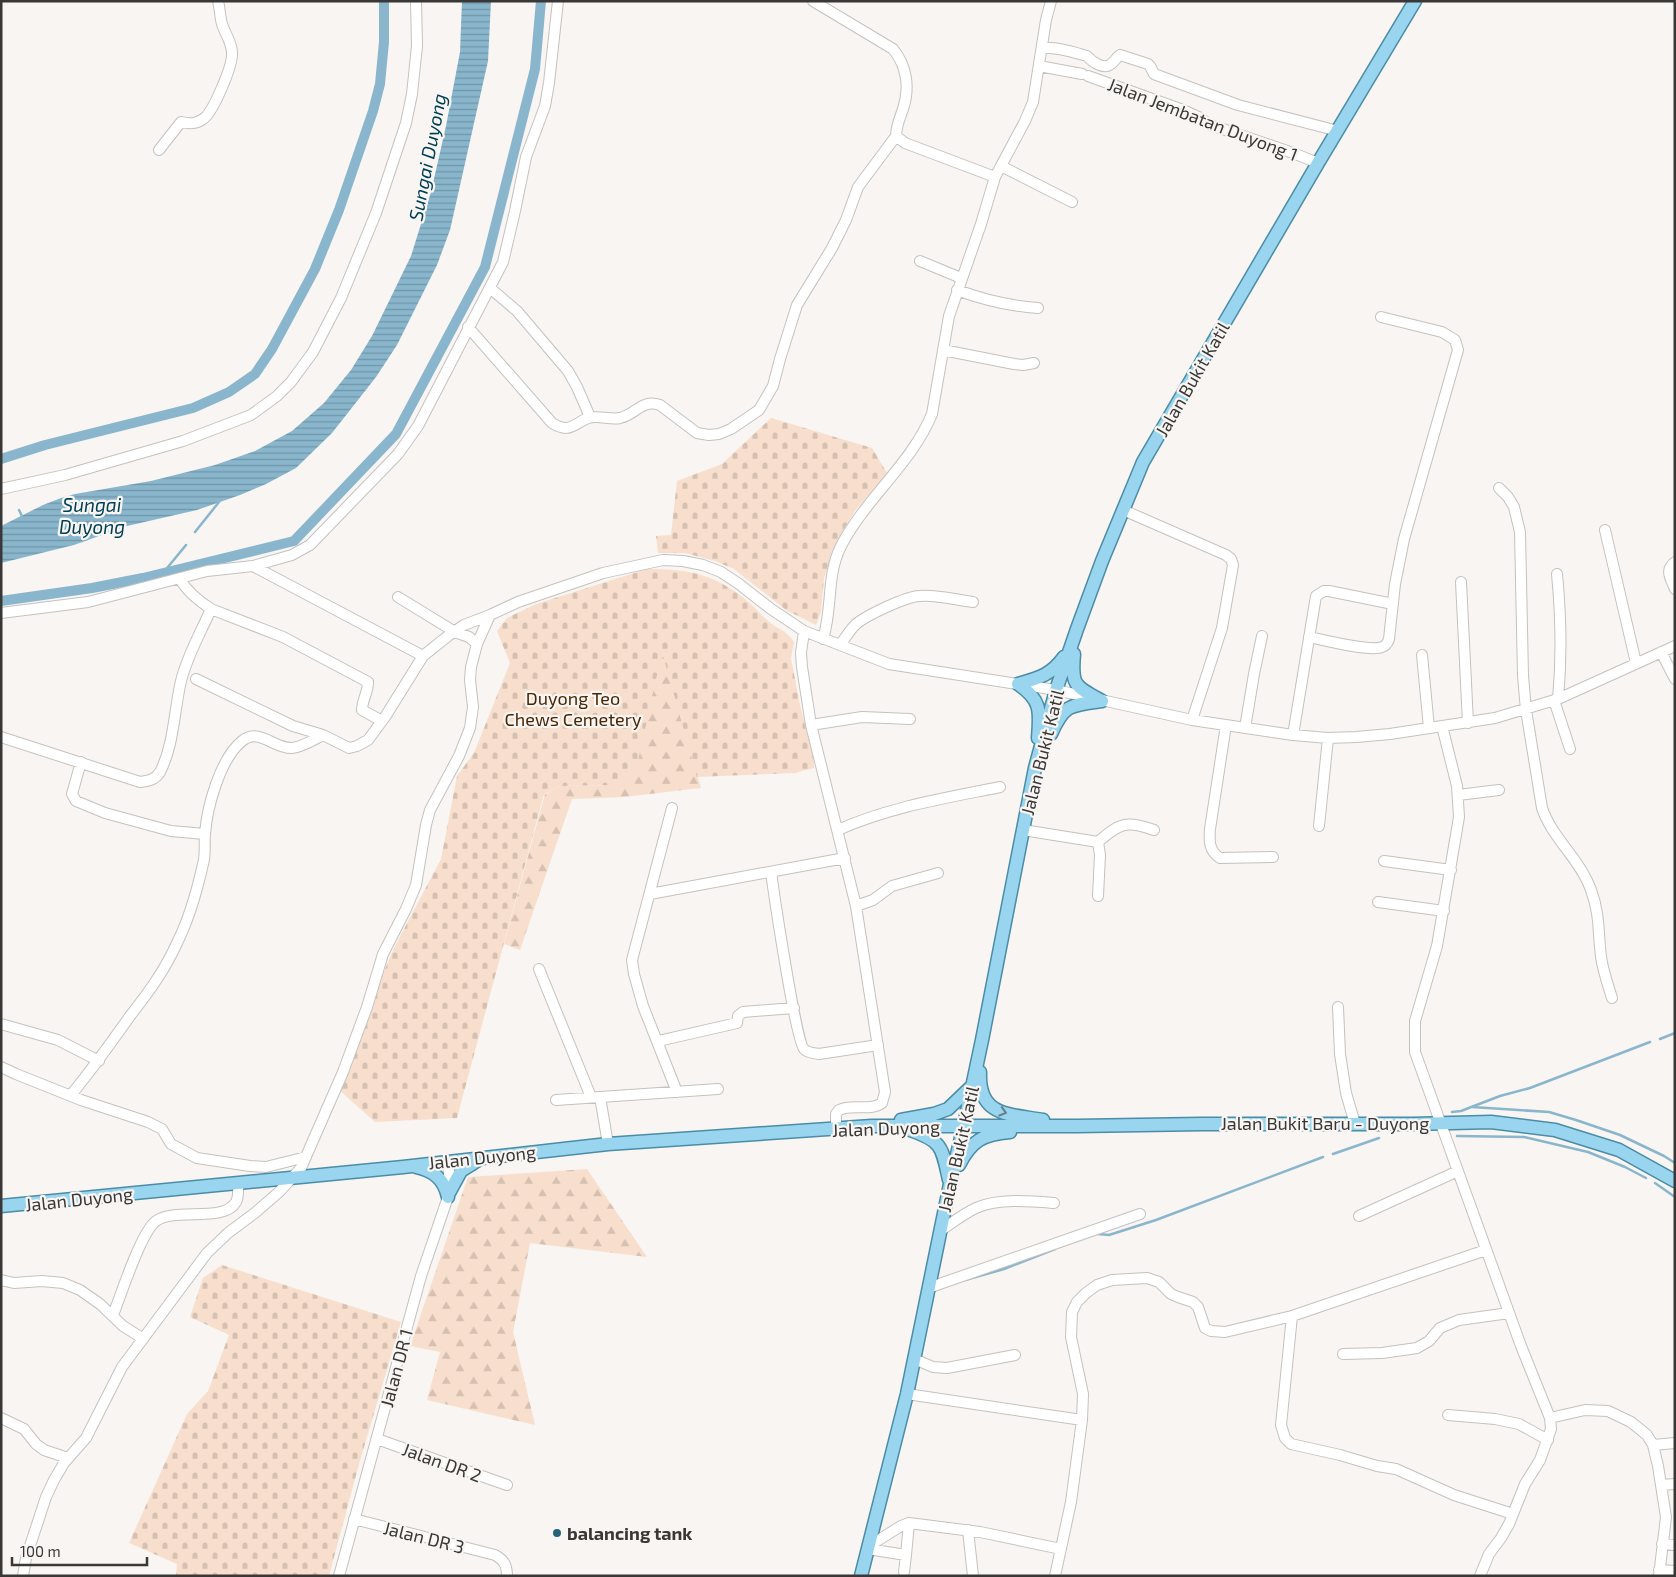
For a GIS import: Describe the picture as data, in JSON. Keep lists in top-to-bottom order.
{
  "streets": {
    "main road": ["Jalan Bukit Katil", "Jalan Bukit Baru - Duyong", "Jalan Duyong"],
    "street": [
      "Jalan Jembatan Duyong 1",
      "Jalan DR 1",
      "Jalan DR 2",
      "Jalan DR 3"
    ]
  },
  "crossings": [
    ["Jalan Jembatan Duyong 1", "Jalan Bukit Katil"],
    ["Jalan Bukit Katil", "Jalan Bukit Baru - Duyong"],
    ["Jalan Bukit Katil", "Jalan Duyong"],
    ["Jalan Bukit Baru - Duyong", "Jalan Duyong"],
    ["Jalan Duyong", "Jalan DR 1"],
    ["Jalan DR 1", "Jalan DR 2"],
    ["Jalan DR 1", "Jalan DR 3"]
  ],
  "water": ["Sungai Duyong"],
  "parks": ["Duyong Teo Chews Cemetery"],
  "places": ["balancing tank"],
  "scale_bar": "100 m"
}
